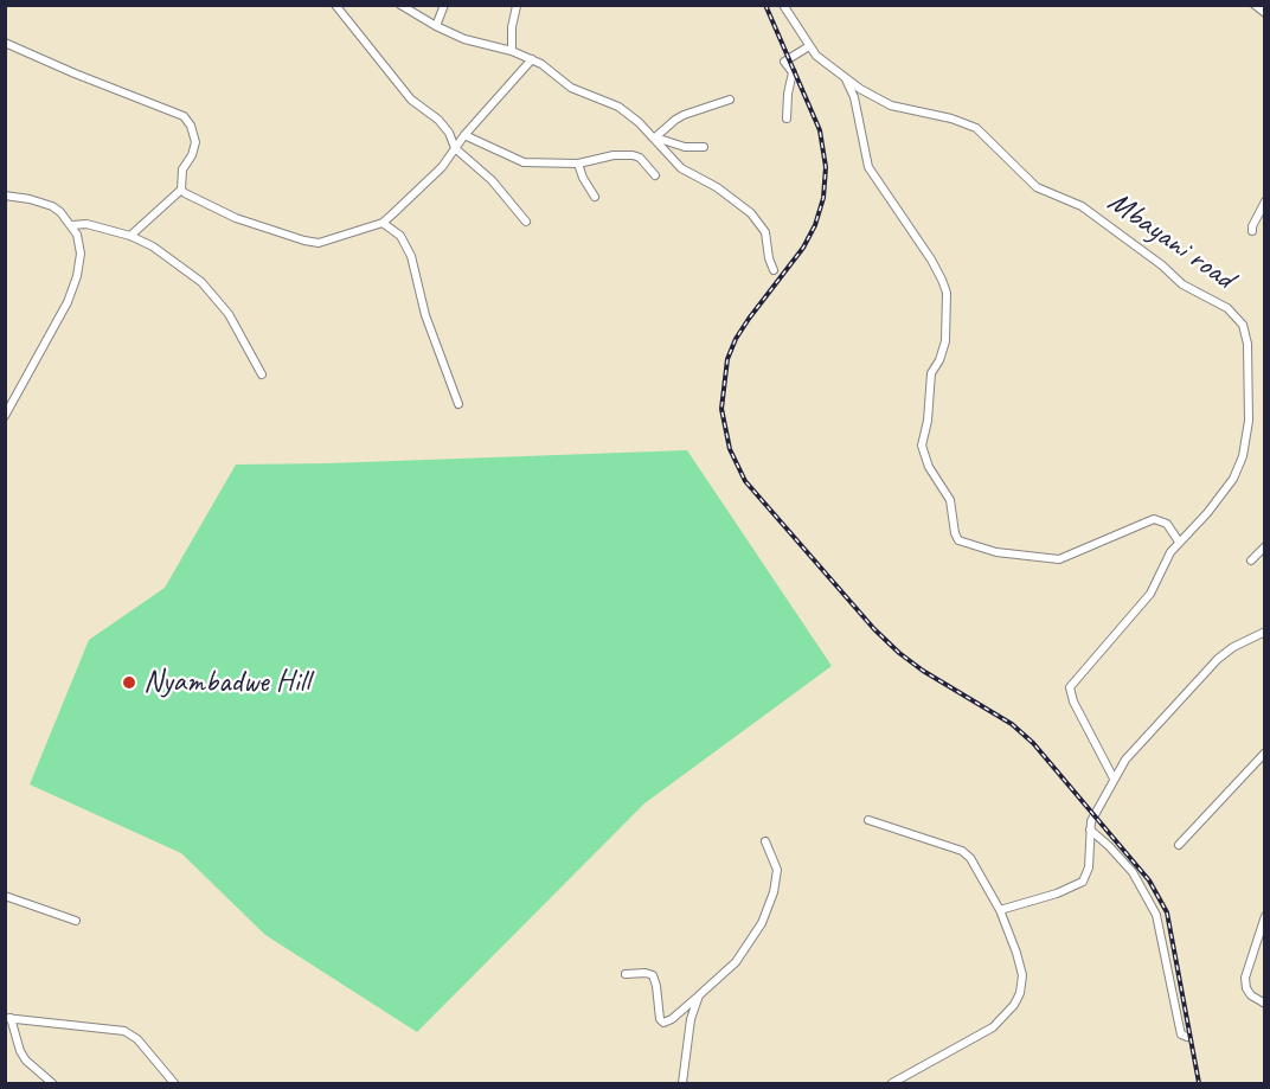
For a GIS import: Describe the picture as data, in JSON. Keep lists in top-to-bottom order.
{
  "streets": {
    "street": ["Mbayani road"]
  },
  "places": ["Nyambadwe Hill"]
}
